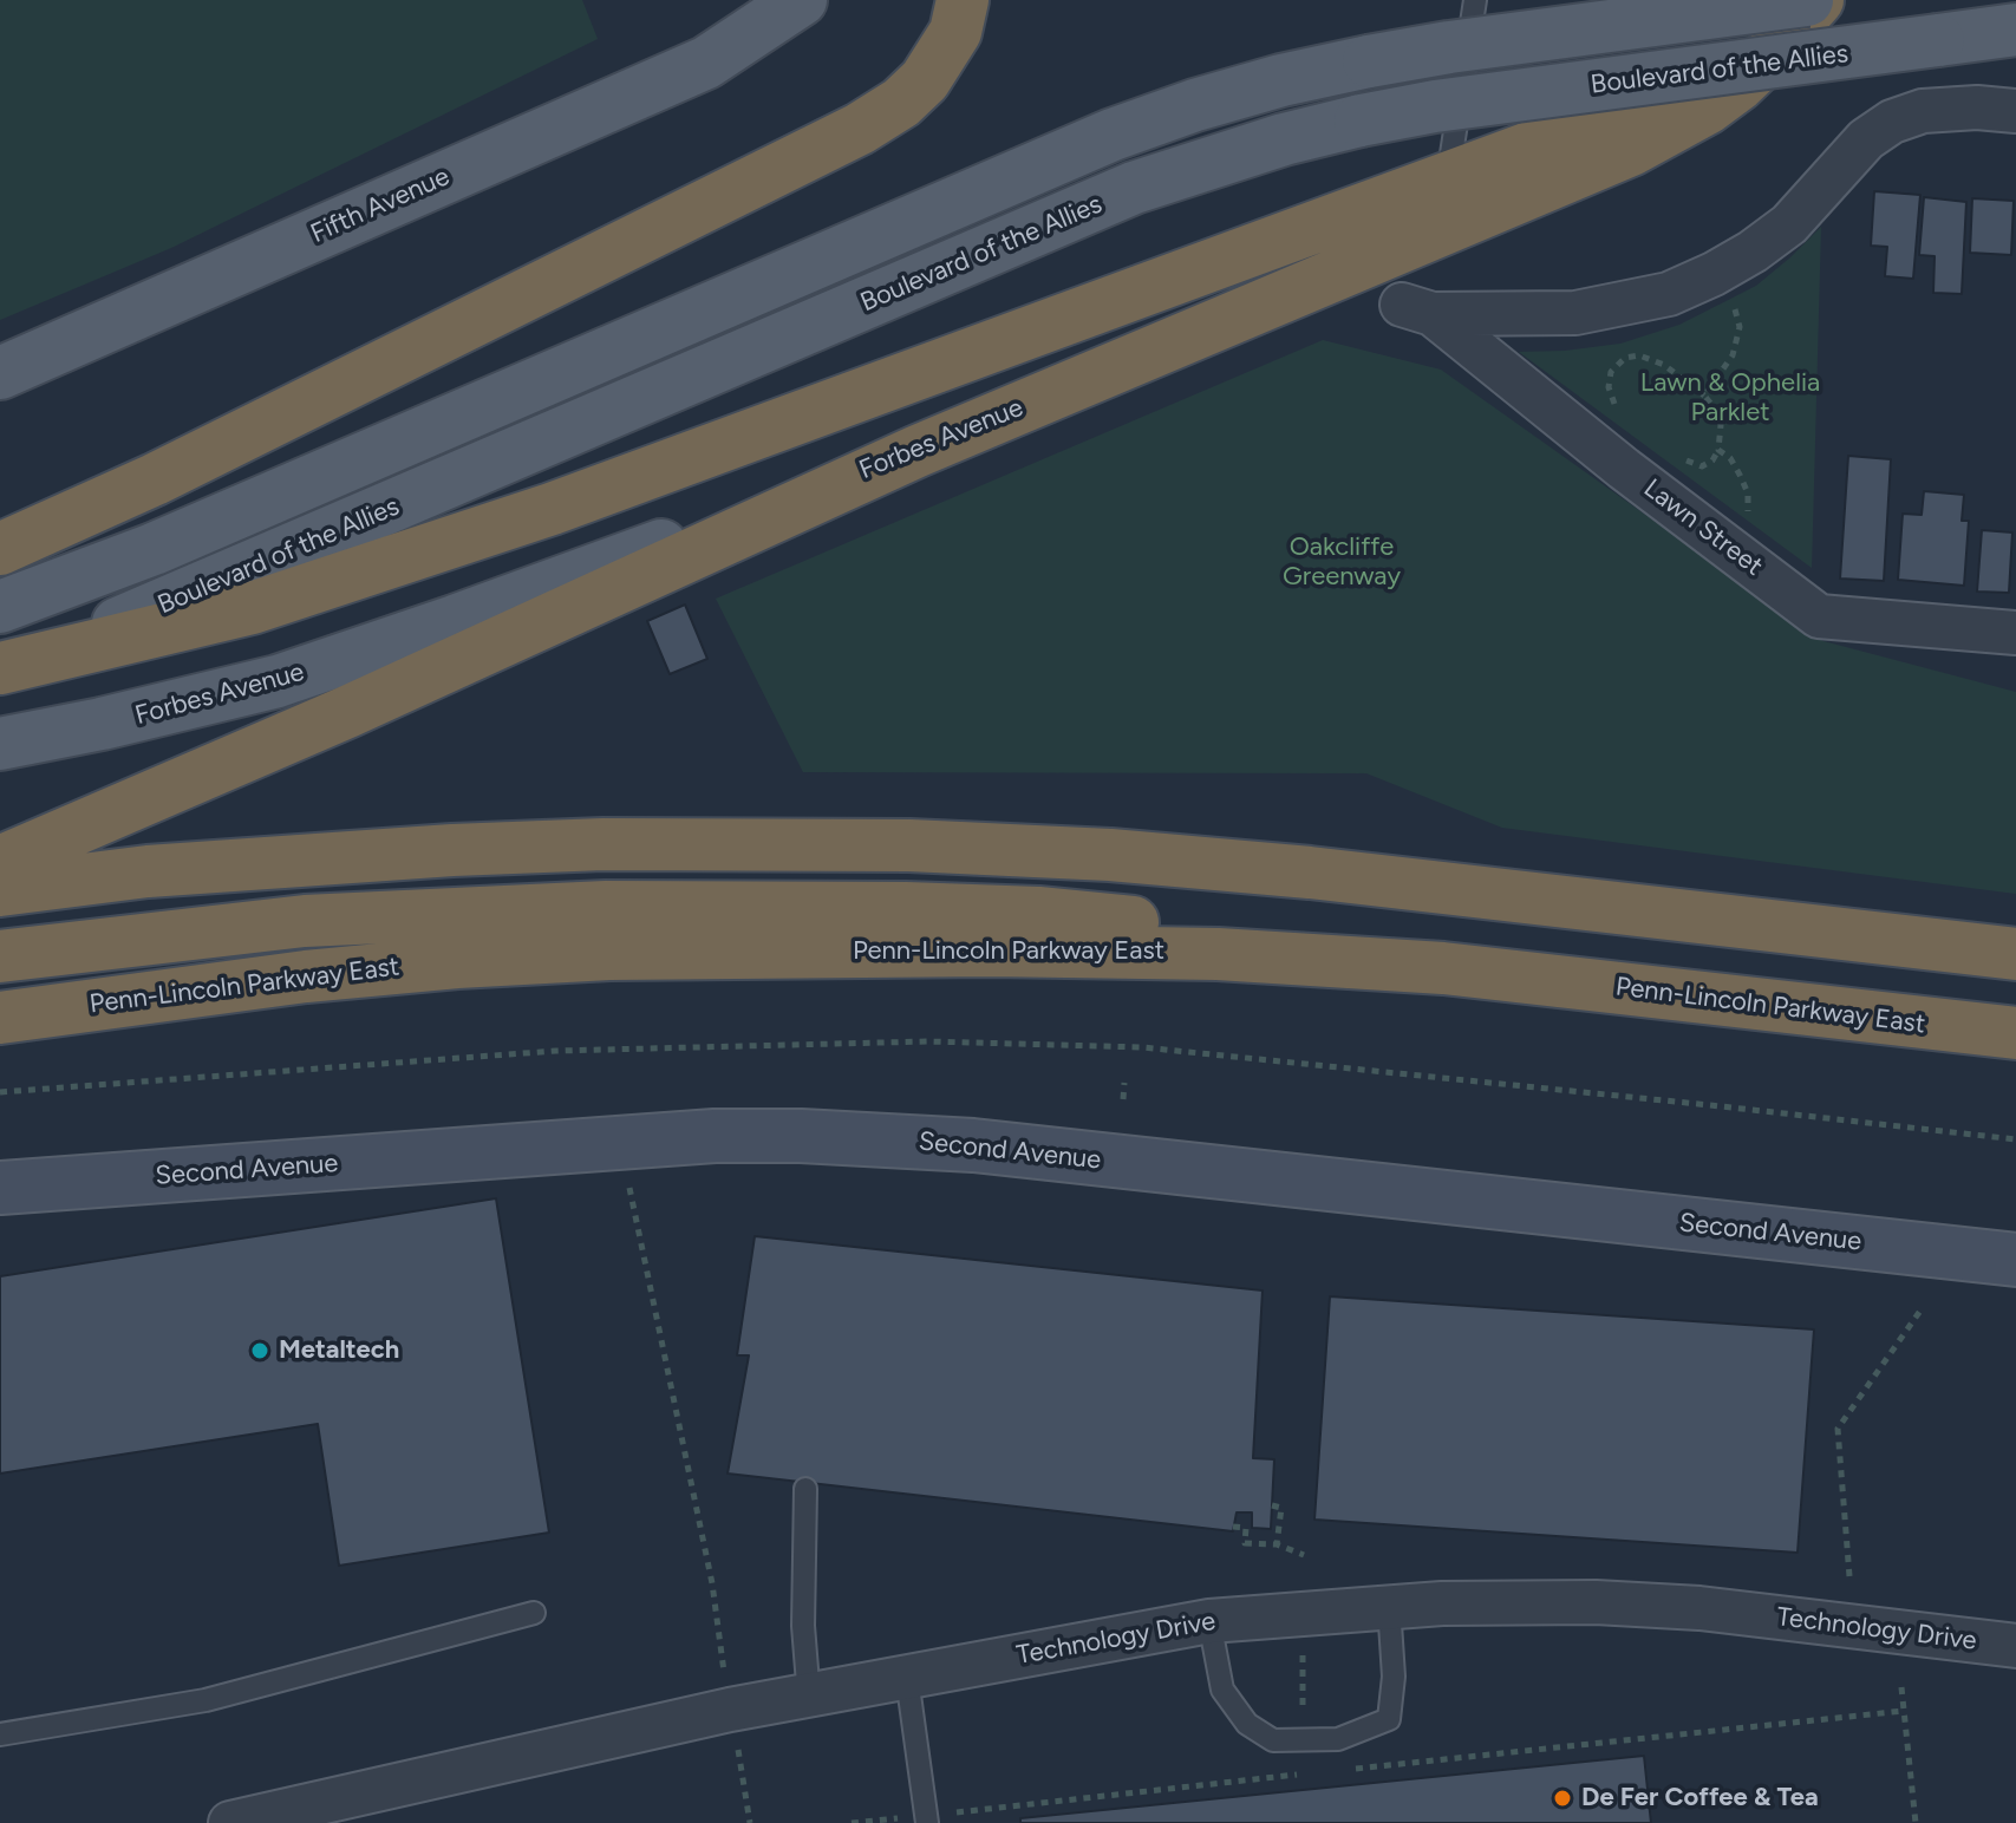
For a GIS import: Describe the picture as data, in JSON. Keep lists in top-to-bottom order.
{
  "streets": {
    "highway": ["Forbes Avenue", "Penn-Lincoln Parkway East"],
    "main road": ["Boulevard of the Allies", "Fifth Avenue", "Second Avenue"],
    "street": ["Lawn Street", "Technology Drive"]
  },
  "parks": ["Lawn & Ophelia Parklet", "Oakcliffe Greenway"],
  "places": ["Metaltech", "De Fer Coffee & Tea"]
}
